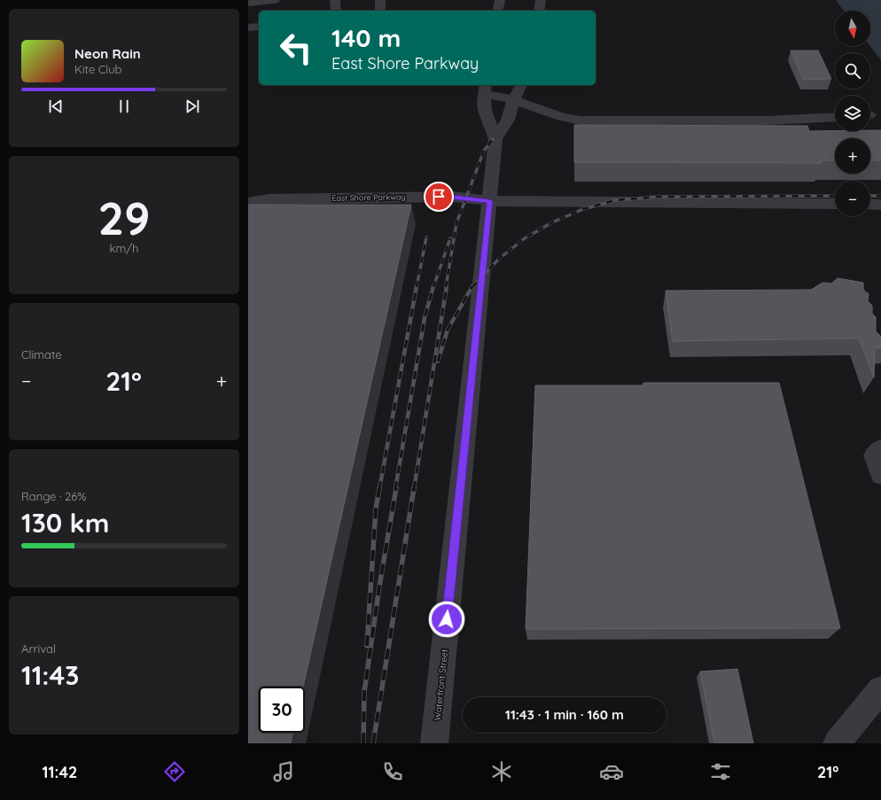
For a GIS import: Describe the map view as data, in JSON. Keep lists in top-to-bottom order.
{
  "streets": {
    "street": ["East Shore Parkway", "Waterfront Street"]
  },
  "crossings": [
    ["East Shore Parkway", "Waterfront Street"]
  ],
  "north": "bottom",
  "page": {
    "map_buttons": ["+", "−"],
    "turn": ["140 m", "East Shore Parkway"],
    "song": ["Neon Rain", "Kite Club"],
    "tile": [
      ["29", "km/h"],
      "Climate",
      ["Range · 26%", "130 km"],
      ["Arrival", "11:43"]
    ],
    "heat": ["−", "21°", "+"],
    "limit": "30",
    "trip": "11:43 · 1 min · 160 m",
    "tabs": ["11:42", "21°"]
  }
}
